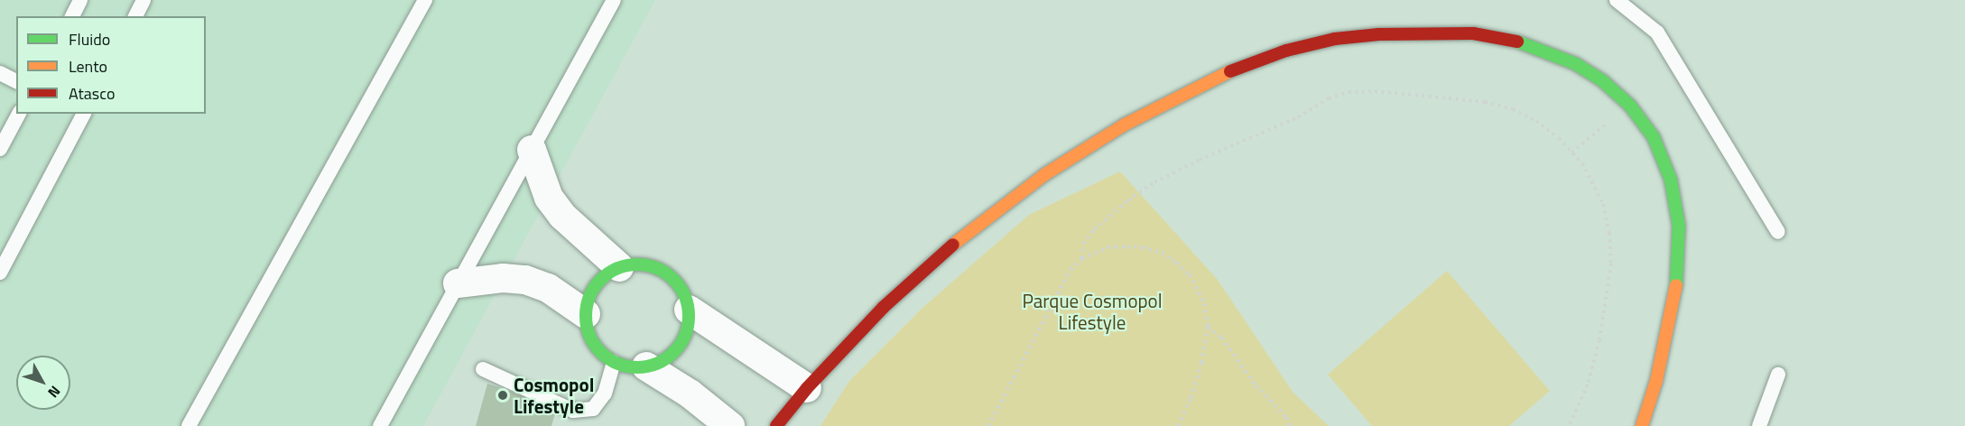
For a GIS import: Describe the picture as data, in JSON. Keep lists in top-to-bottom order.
{
  "parks": ["Parque Cosmopol Lifestyle"],
  "places": ["Cosmopol Lifestyle"],
  "legend": ["Fluido", "Lento", "Atasco"],
  "north": "bottom right"
}
